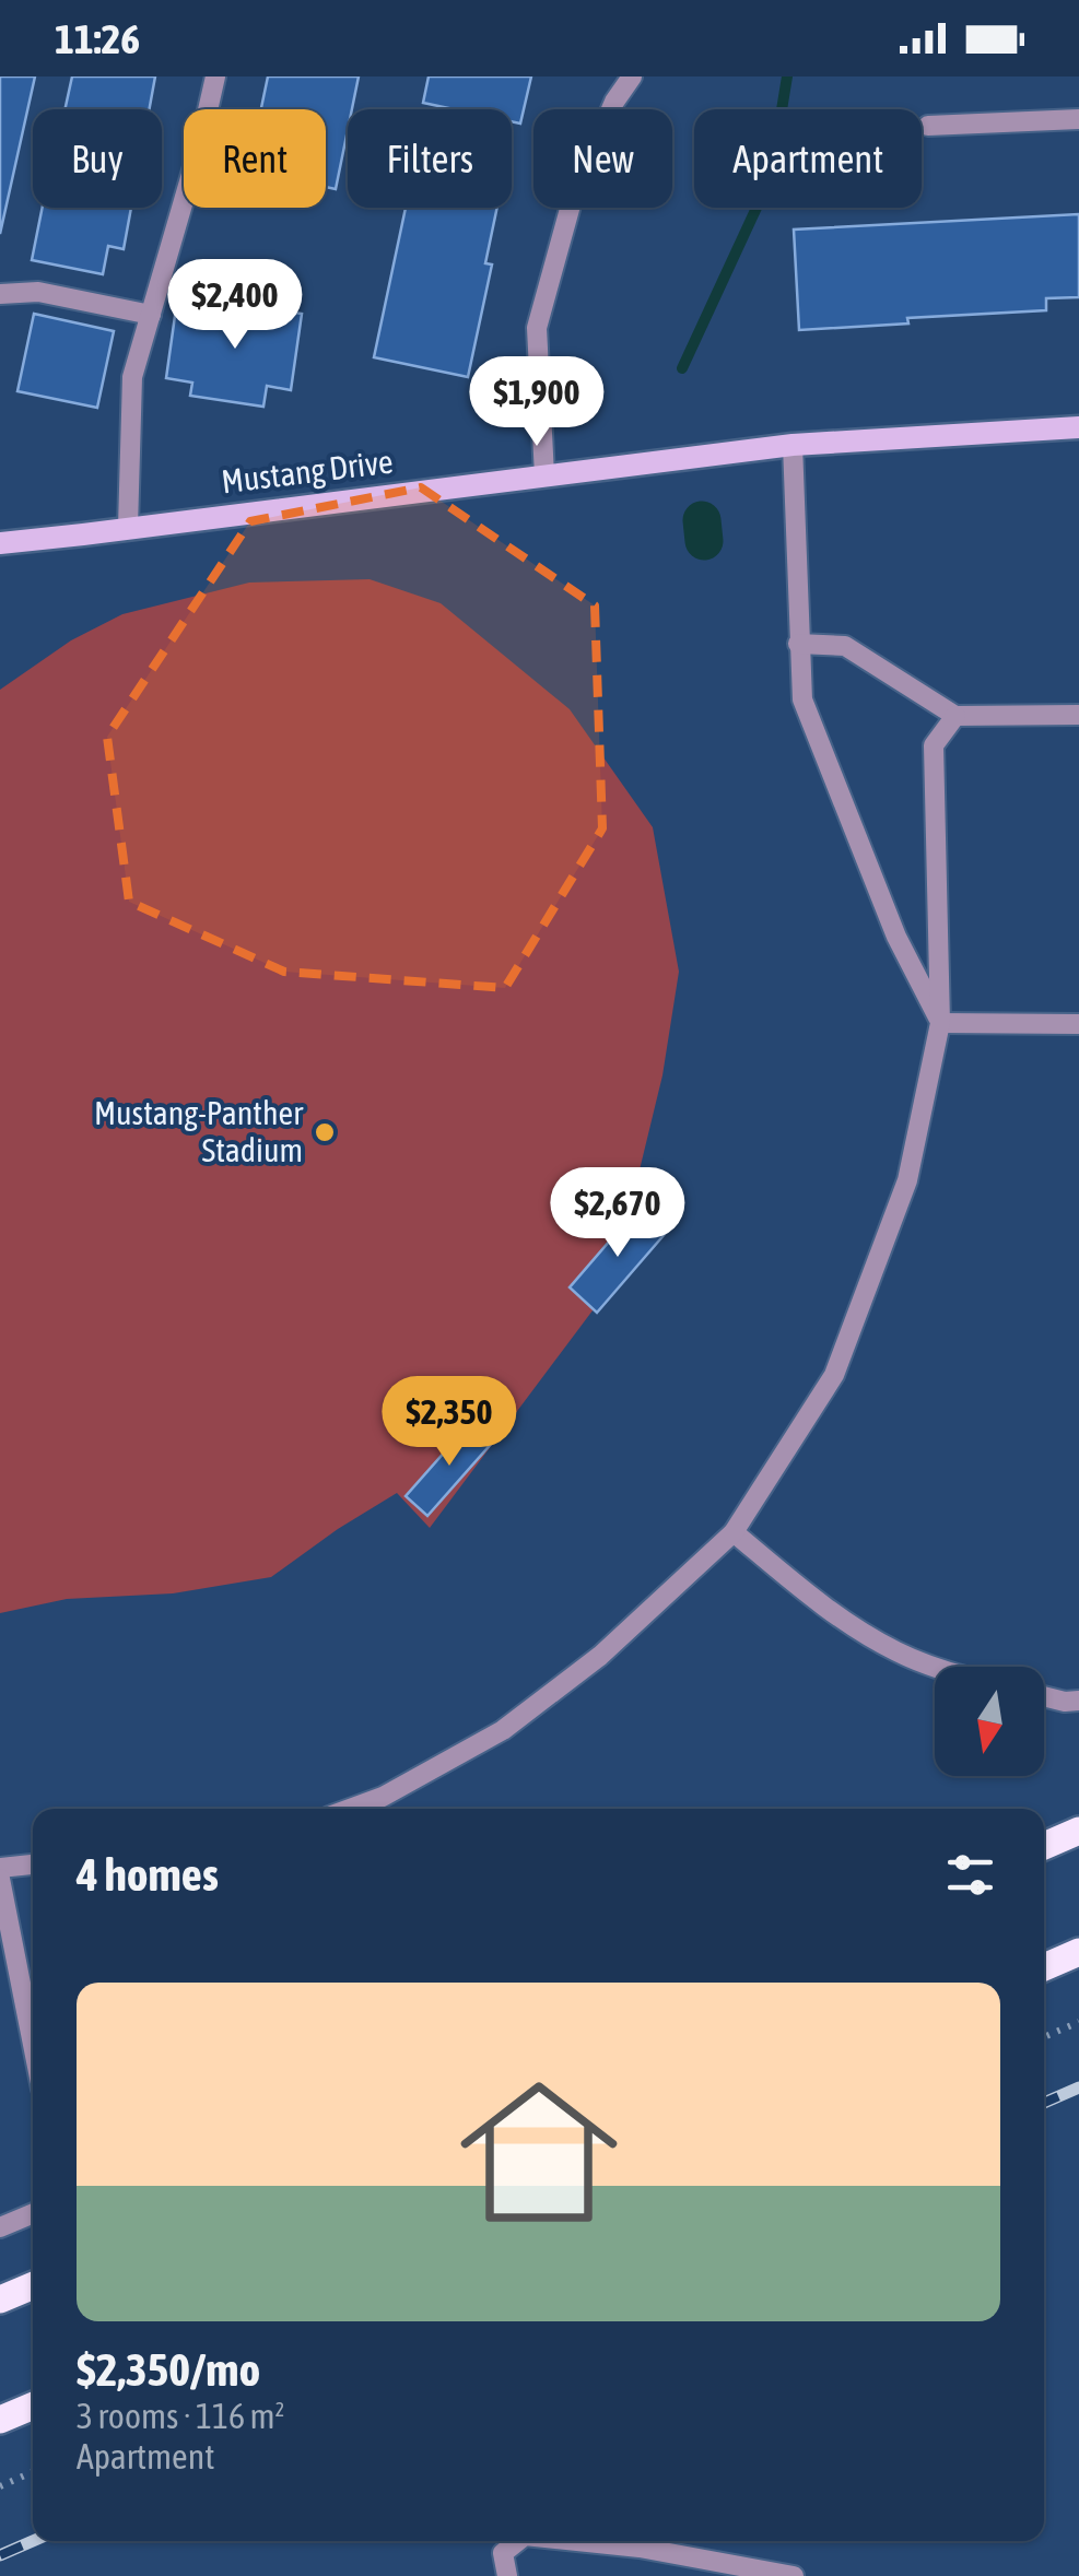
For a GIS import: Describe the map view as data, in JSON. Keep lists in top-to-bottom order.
{
  "streets": {
    "main road": ["Mustang Drive"]
  },
  "places": ["Mustang-Panther Stadium"],
  "north": "bottom",
  "page": {
    "status": "11:26",
    "chip": [
      "Buy",
      "Rent",
      "Filters",
      "New",
      "Apartment"
    ],
    "price": [
      "$2,400",
      "$1,900",
      "$2,670",
      "$2,350"
    ],
    "heading": "4 homes",
    "list": [
      {
        "name": "$2,350/mo",
        "note": "3 rooms · 116 m² · Apartment"
      }
    ]
  }
}
